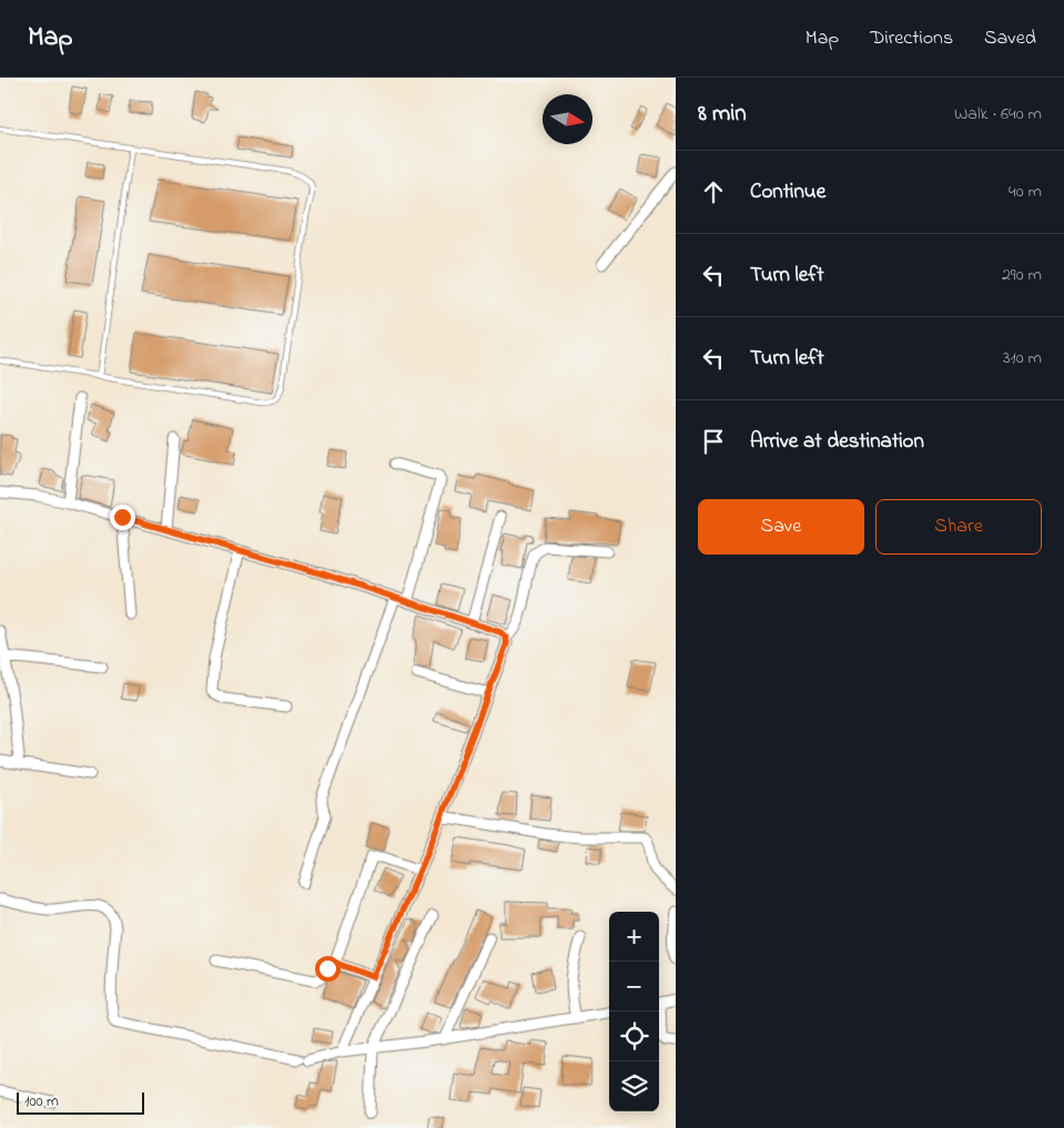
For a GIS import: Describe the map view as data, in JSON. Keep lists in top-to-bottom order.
{
  "scale_bar": "100 m",
  "north": "right",
  "page": {
    "header": "Map",
    "nav": ["Map", "Directions", "Saved"],
    "heading": ["8 min", "Walk · 640 m"],
    "list": [
      ["Continue", "40 m"],
      ["Turn left", "290 m"],
      ["Turn left", "310 m"],
      "Arrive at destination"
    ],
    "buttons": ["Save", "Share"],
    "map_buttons": ["+", "−"],
    "scale": "100 m"
  }
}
